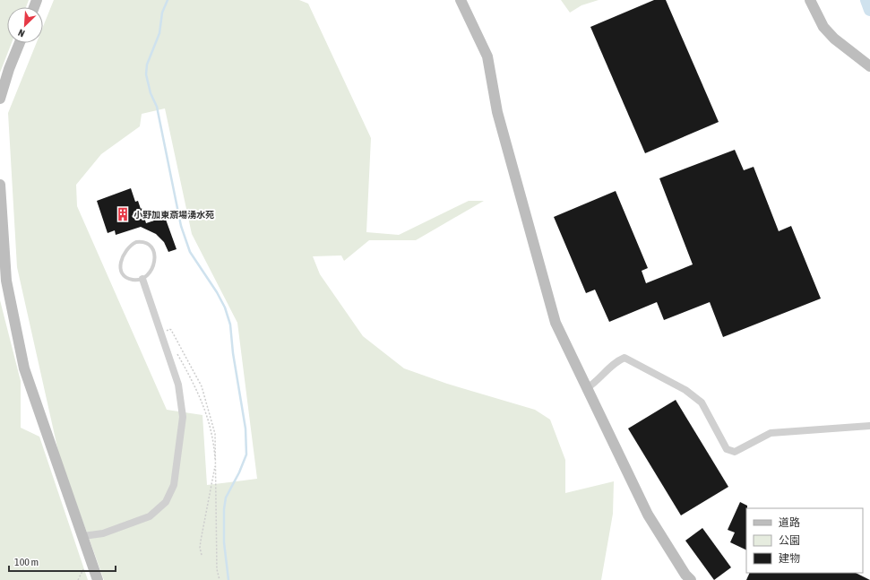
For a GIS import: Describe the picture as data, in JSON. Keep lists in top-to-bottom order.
{
  "places": {
    "building": ["小野加東斎場湧水苑"]
  },
  "legend": ["道路", "公園", "建物"],
  "scale_bar": "100 m",
  "north": "bottom left"
}
